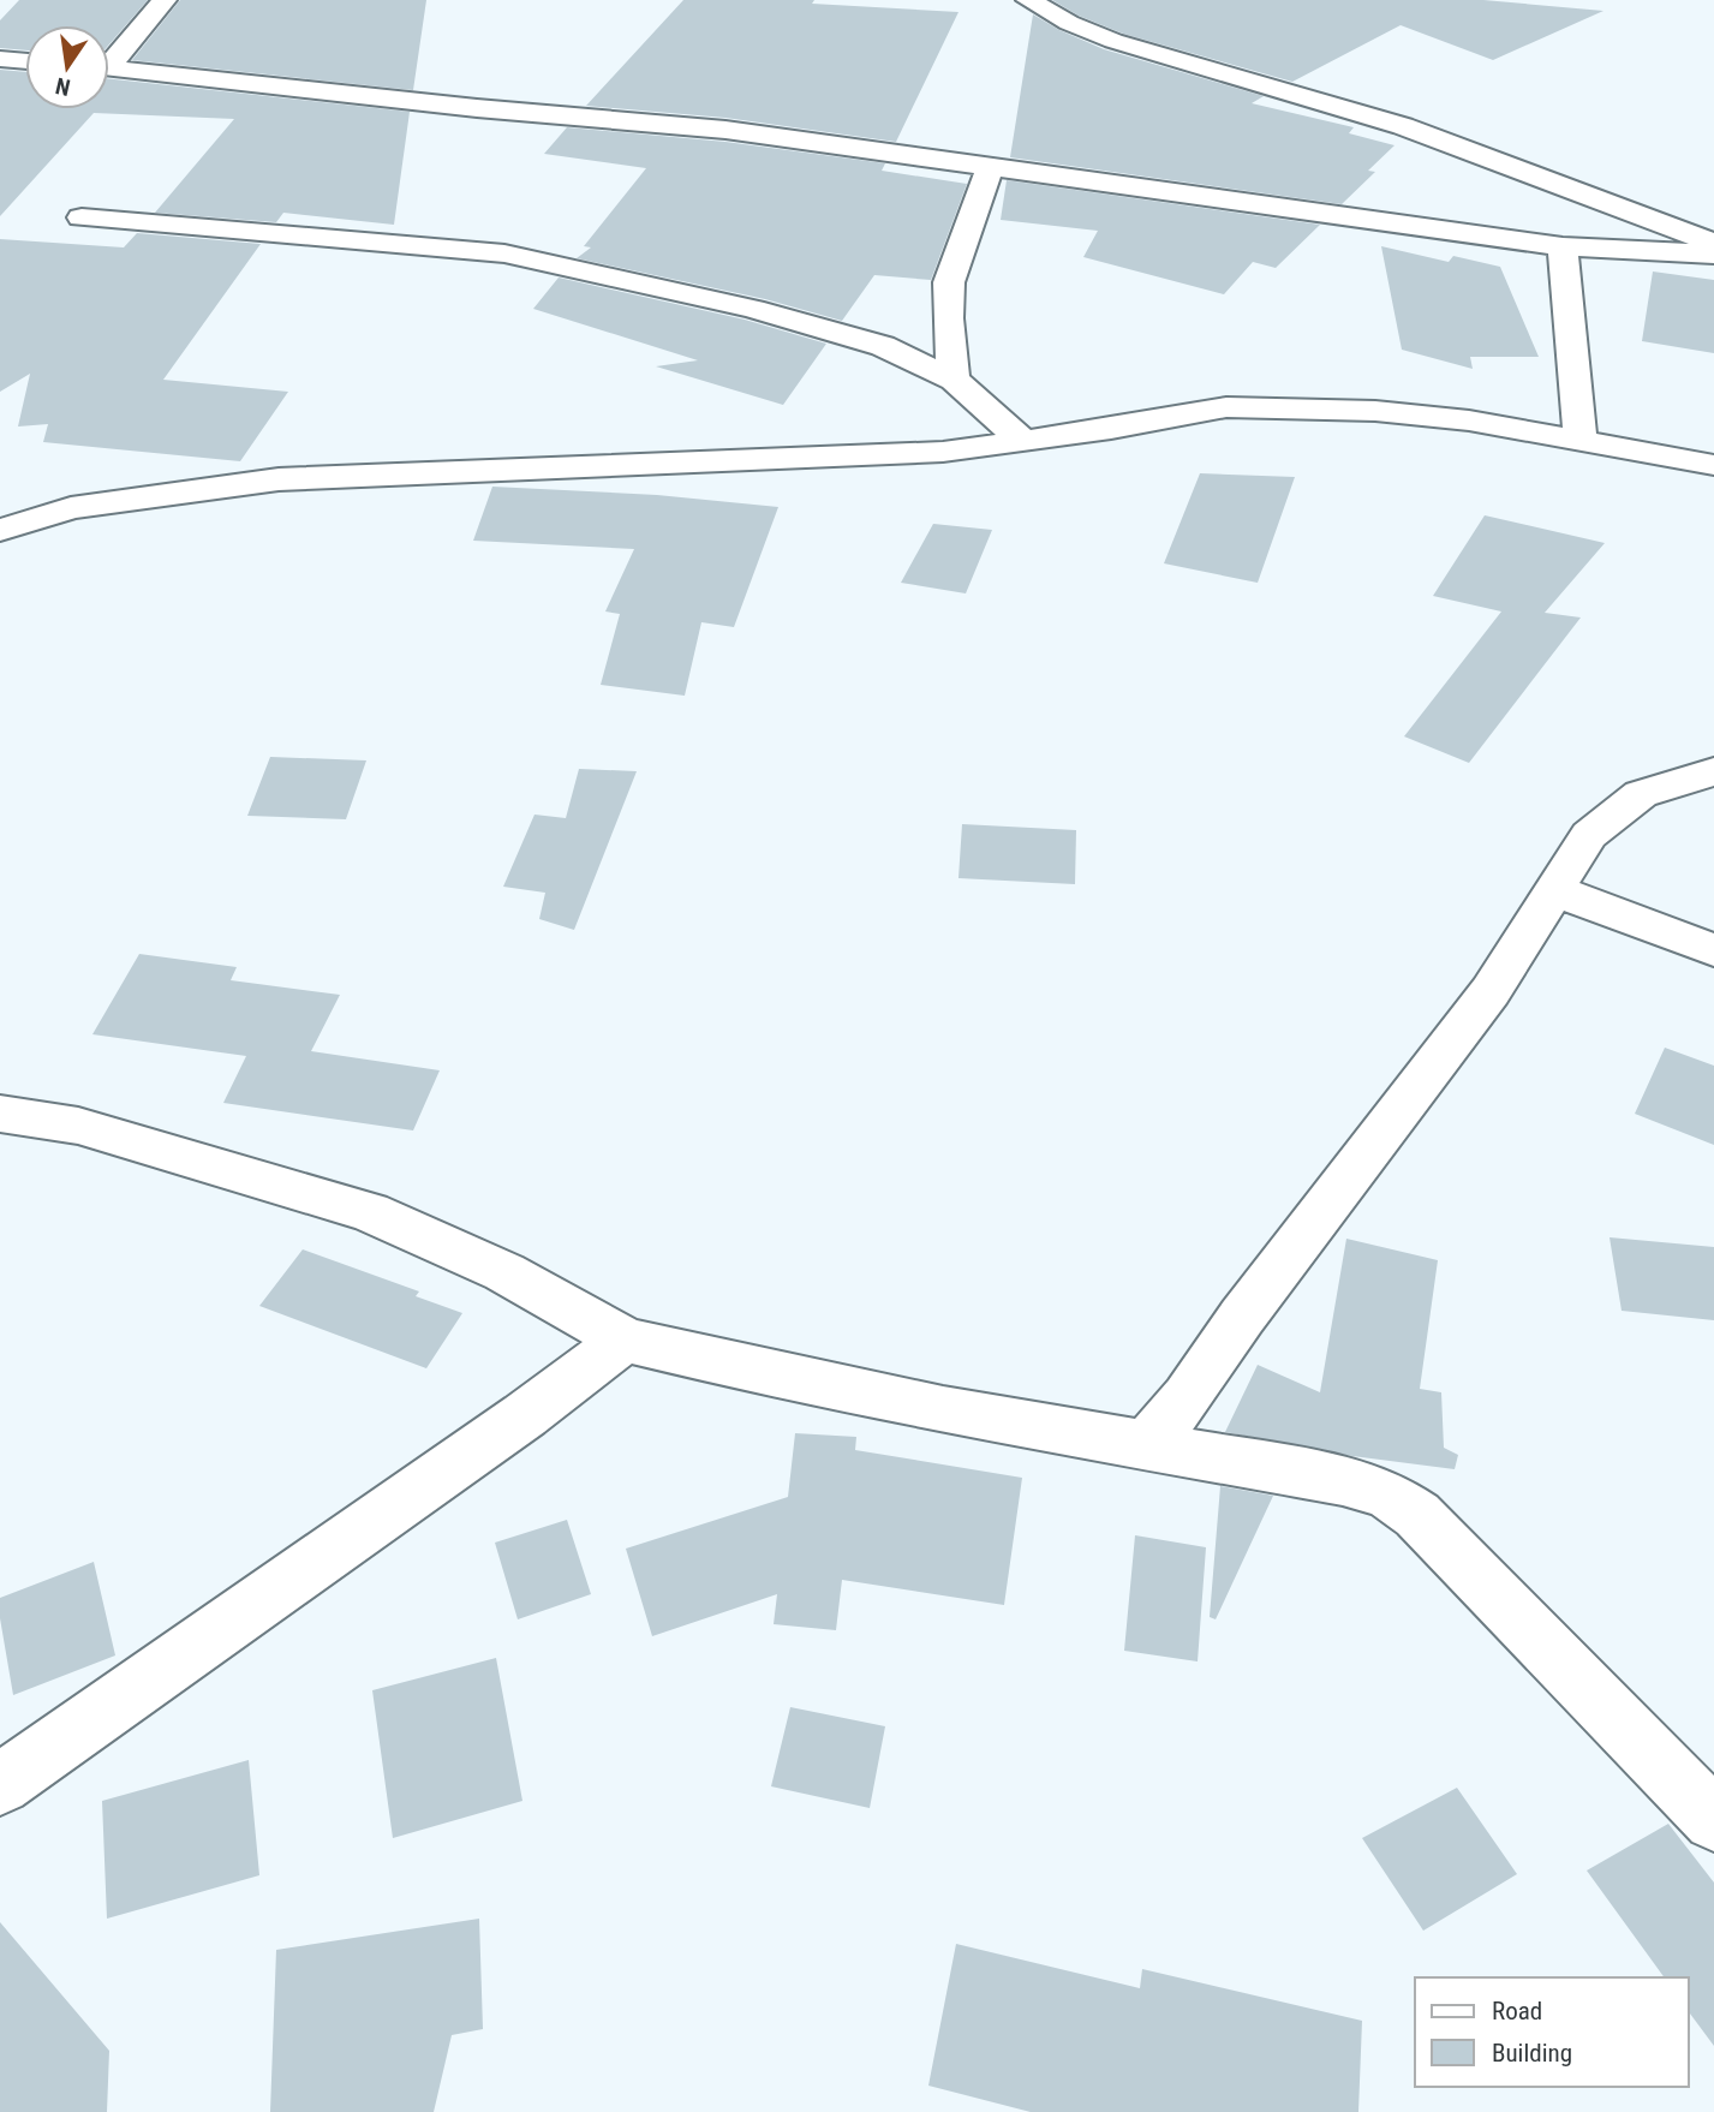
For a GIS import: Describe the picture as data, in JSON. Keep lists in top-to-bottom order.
{
  "legend": ["Road", "Building"],
  "north": "bottom"
}
